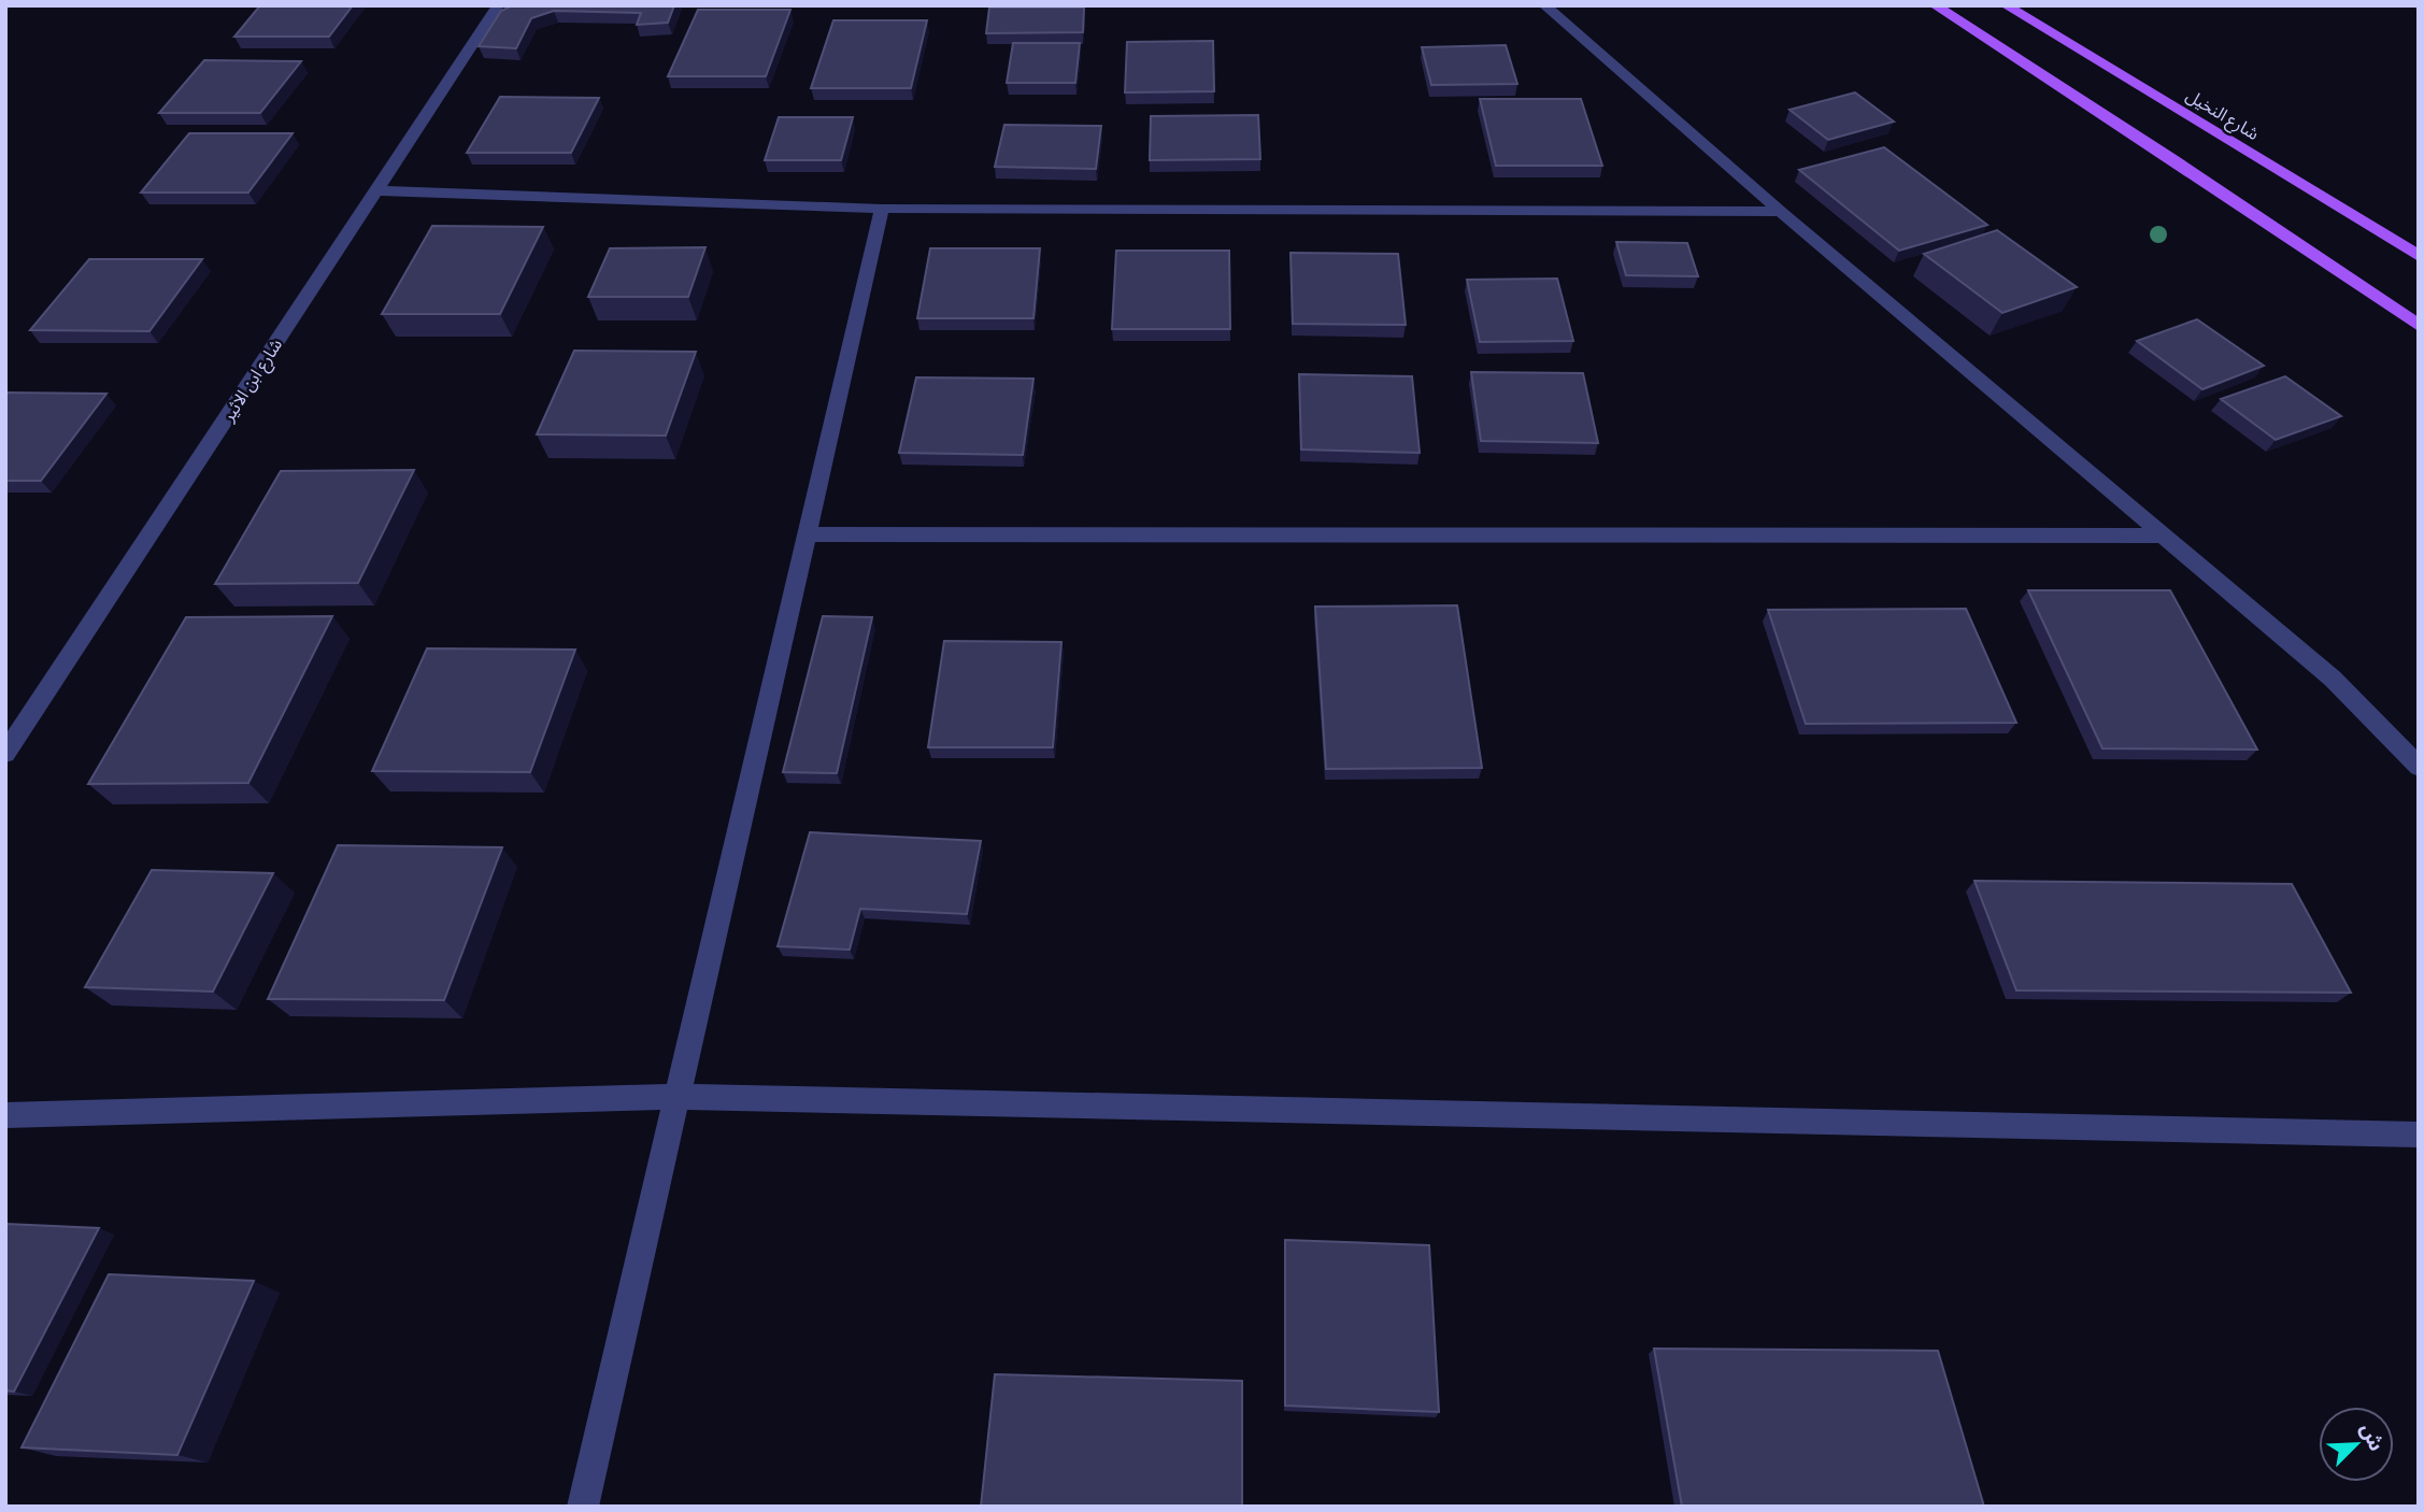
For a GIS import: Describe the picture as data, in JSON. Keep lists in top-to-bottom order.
{
  "streets": {
    "main road": ["شارع النخيل"],
    "street": ["شارع ابن الاثير"]
  },
  "north": "top right"
}
